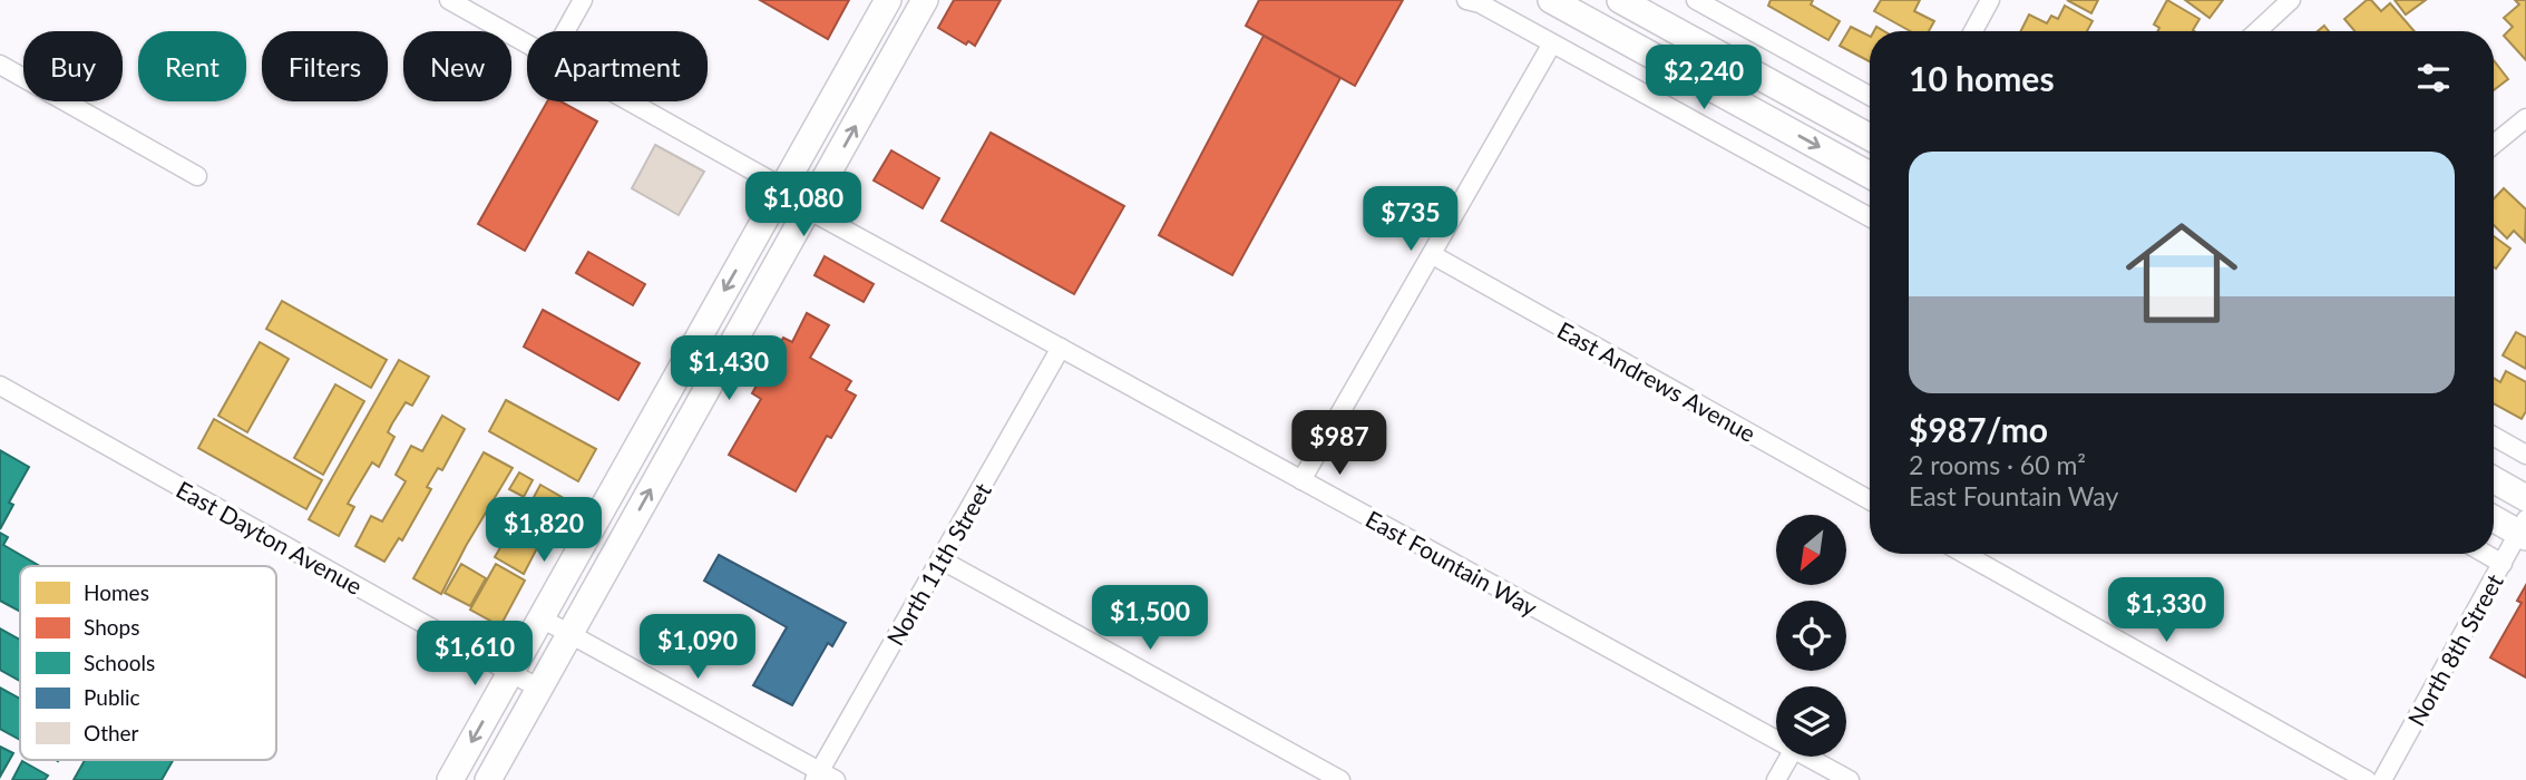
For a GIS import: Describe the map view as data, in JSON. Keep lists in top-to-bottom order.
{
  "streets": {
    "street": [
      "East Andrews Avenue",
      "East Dayton Avenue",
      "East Fountain Way",
      "North 11th Street",
      "North 8th Street"
    ]
  },
  "crossings": [
    ["East Fountain Way", "North 11th Street"]
  ],
  "legend": [
    "Homes",
    "Shops",
    "Schools",
    "Public",
    "Other"
  ],
  "north": "bottom left",
  "page": {
    "chip": [
      "Buy",
      "Rent",
      "Filters",
      "New",
      "Apartment"
    ],
    "heading": "10 homes",
    "price": [
      "$2,240",
      "$1,080",
      "$735",
      "$1,430",
      "$987",
      "$1,820",
      "$1,330",
      "$1,500",
      "$1,090",
      "$1,610"
    ],
    "list": [
      {
        "name": "$987/mo",
        "note": "2 rooms · 60 m² · East Fountain Way"
      }
    ]
  }
}
